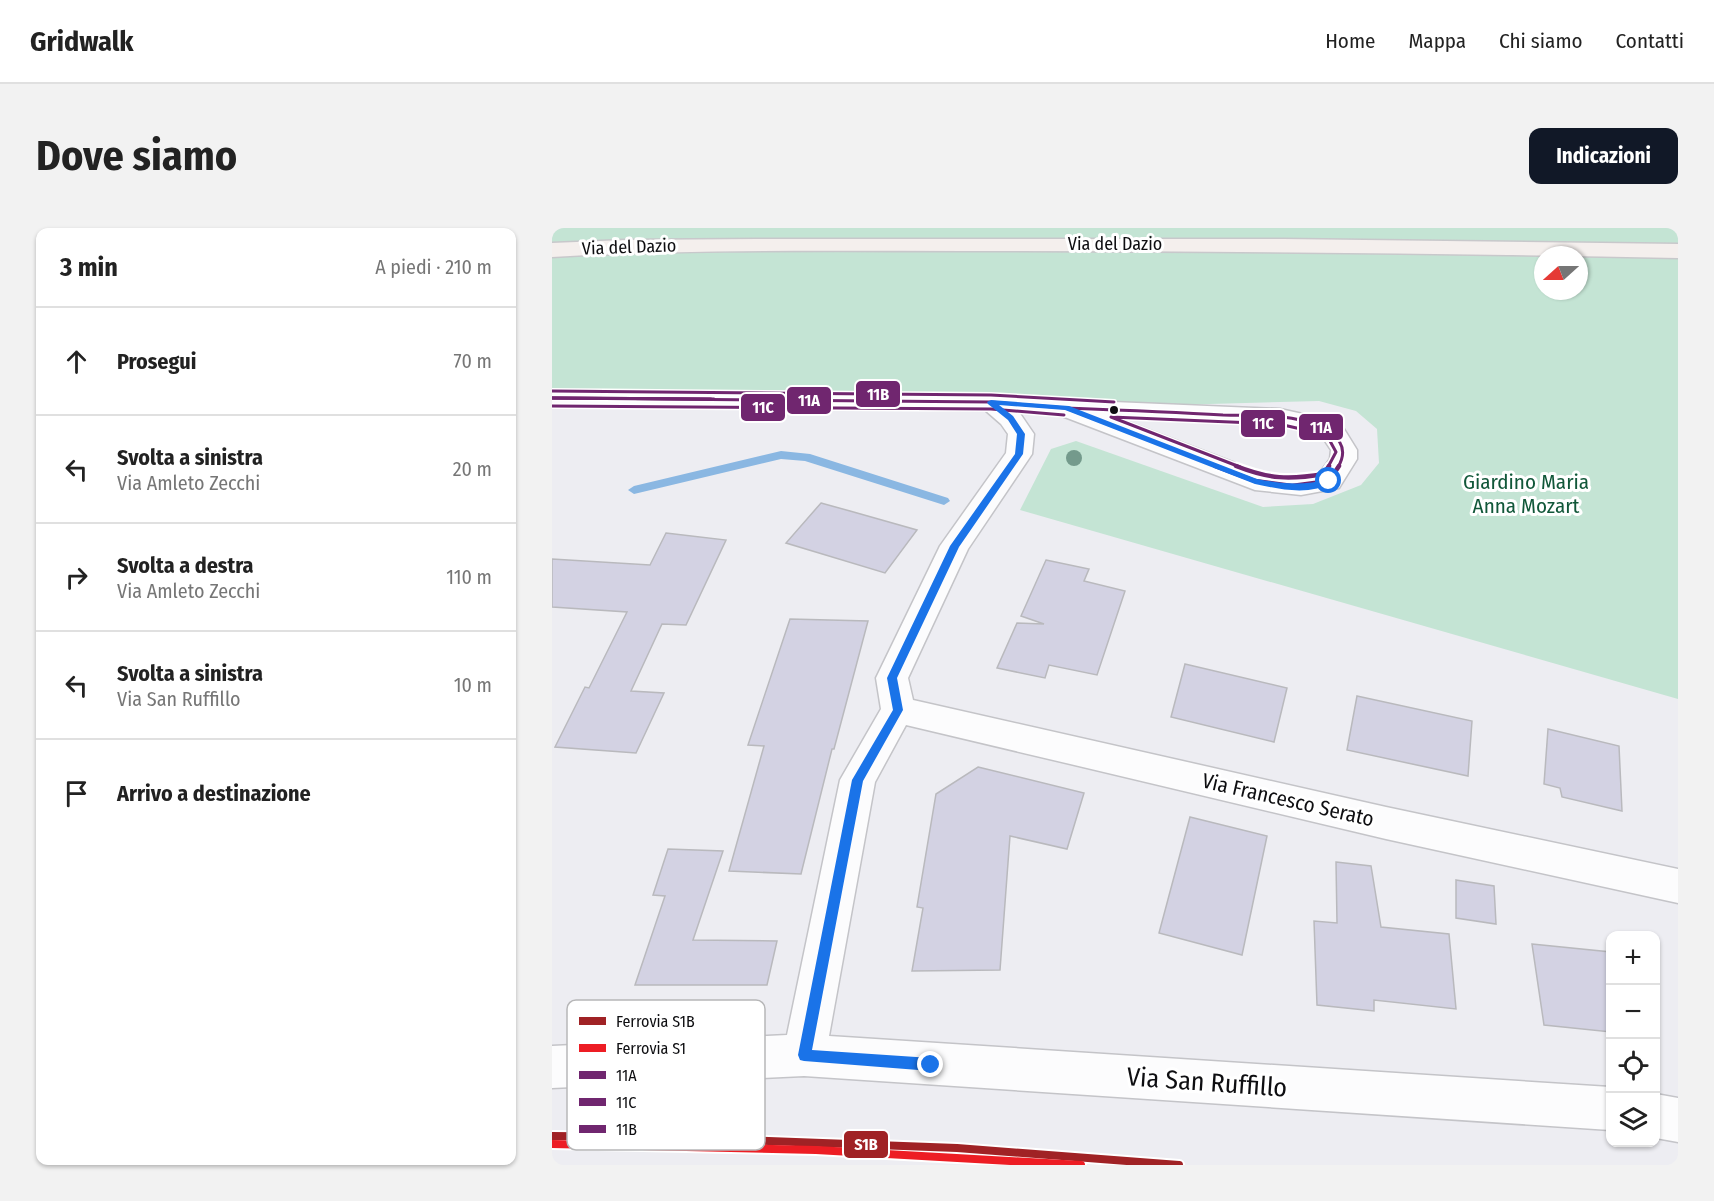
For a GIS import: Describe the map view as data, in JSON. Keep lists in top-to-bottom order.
{
  "streets": {
    "main road": ["Via del Dazio"],
    "street": ["Via Francesco Serato", "Via San Ruffillo"]
  },
  "parks": ["Giardino Maria Anna Mozart"],
  "lines": [
    "transit line 11B",
    "transit line 11A",
    "transit line 11C",
    "rail line S1B",
    "rail line S1"
  ],
  "legend": [
    "Ferrovia S1B",
    "Ferrovia S1",
    "11A",
    "11C",
    "11B"
  ],
  "north": "left",
  "page": {
    "header": "Gridwalk",
    "nav": [
      "Home",
      "Mappa",
      "Chi siamo",
      "Contatti"
    ],
    "buttons": "Indicazioni",
    "title": "Dove siamo",
    "heading": ["3 min", "A piedi · 210 m"],
    "list": [
      ["Prosegui", "70 m"],
      ["Svolta a sinistra", "Via Amleto Zecchi", "20 m"],
      ["Svolta a destra", "Via Amleto Zecchi", "110 m"],
      ["Svolta a sinistra", "Via San Ruffillo", "10 m"],
      "Arrivo a destinazione"
    ],
    "map_buttons": ["+", "−"]
  }
}
